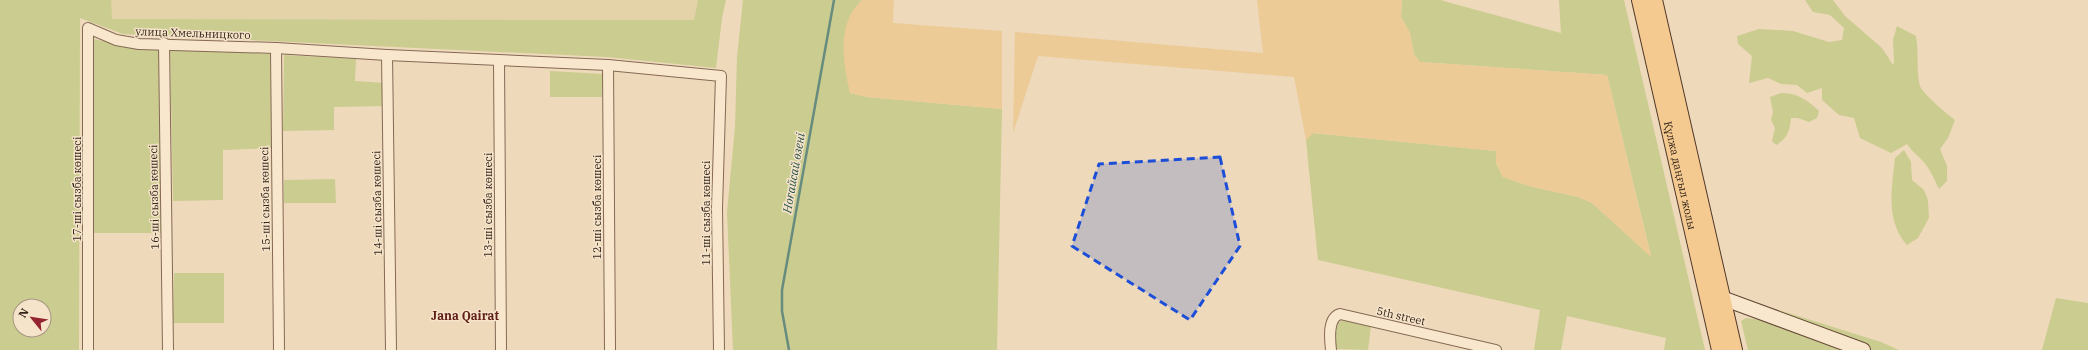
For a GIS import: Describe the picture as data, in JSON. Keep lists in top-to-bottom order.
{
  "streets": {
    "main road": ["Құлжа даңғыл жолы"],
    "street": [
      "улица Хмельницкого",
      "17-ші сызба көшесі",
      "16-ші сызба көшесі",
      "15-ші сызба көшесі",
      "14-ші сызба көшесі",
      "13-ші сызба көшесі",
      "12-ші сызба көшесі",
      "11-ші сызба көшесі",
      "5th street"
    ]
  },
  "crossings": [
    ["улица Хмельницкого", "17-ші сызба көшесі"],
    ["улица Хмельницкого", "16-ші сызба көшесі"],
    ["улица Хмельницкого", "15-ші сызба көшесі"],
    ["улица Хмельницкого", "14-ші сызба көшесі"],
    ["улица Хмельницкого", "13-ші сызба көшесі"],
    ["улица Хмельницкого", "12-ші сызба көшесі"],
    ["улица Хмельницкого", "11-ші сызба көшесі"]
  ],
  "districts": ["Jana Qairat"],
  "water": ["Ноғайсай өзені"],
  "north": "top left"
}
